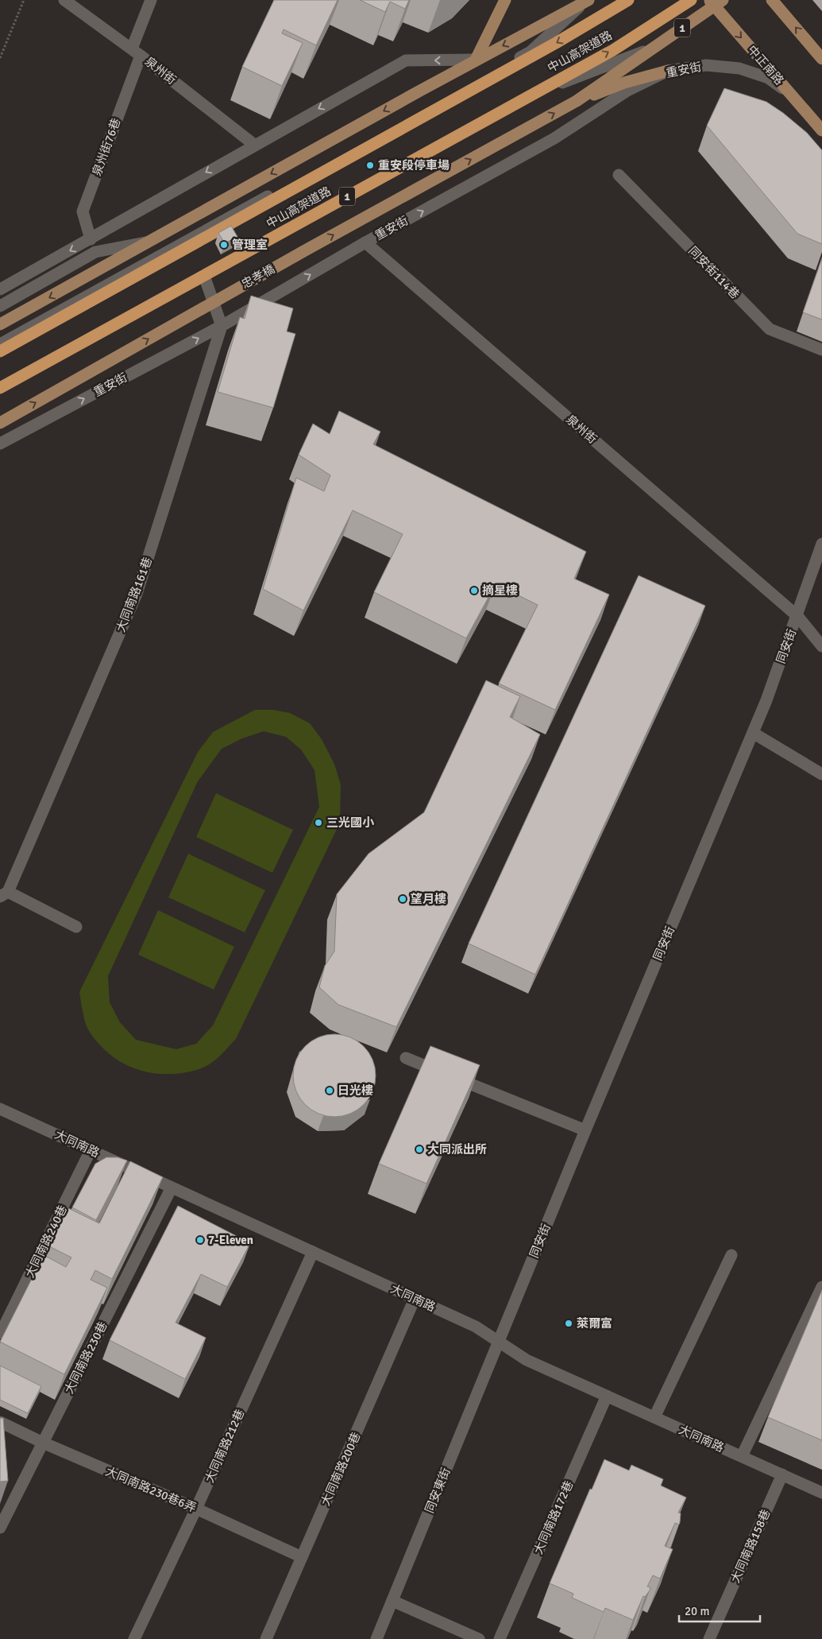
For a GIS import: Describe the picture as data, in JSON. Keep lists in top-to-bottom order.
{
  "streets": {
    "highway": ["1", "中山高架道路"],
    "main road": ["中正南路", "忠孝橋"],
    "street": [
      "重安街",
      "泉州街",
      "泉州街76巷",
      "同安街114巷",
      "大同南路161巷",
      "同安街",
      "大同南路",
      "大同南路240巷",
      "大同南路230巷",
      "大同南路212巷",
      "大同南路200巷",
      "大同南路230巷6弄",
      "同安東街",
      "大同南路172巷",
      "大同南路158巷"
    ]
  },
  "crossings": [
    ["1", "中正南路"],
    ["1", "忠孝橋"],
    ["中正南路", "重安街"],
    ["重安街", "泉州街"],
    ["重安街", "大同南路161巷"],
    ["泉州街", "泉州街76巷"],
    ["泉州街", "同安街"],
    ["同安街", "大同南路"],
    ["同安街", "同安東街"],
    ["大同南路", "大同南路240巷"],
    ["大同南路", "大同南路230巷"],
    ["大同南路", "大同南路212巷"],
    ["大同南路", "大同南路200巷"],
    ["大同南路", "同安東街"],
    ["大同南路", "大同南路172巷"],
    ["大同南路", "大同南路158巷"],
    ["大同南路230巷", "大同南路230巷6弄"],
    ["大同南路212巷", "大同南路230巷6弄"],
    ["大同南路200巷", "大同南路230巷6弄"]
  ],
  "places": [
    "重安段停車場",
    "管理室",
    "摘星樓",
    "三光國小",
    "望月樓",
    "日光樓",
    "大同派出所",
    "7-Eleven",
    "萊爾富"
  ],
  "scale_bar": "20 m"
}
